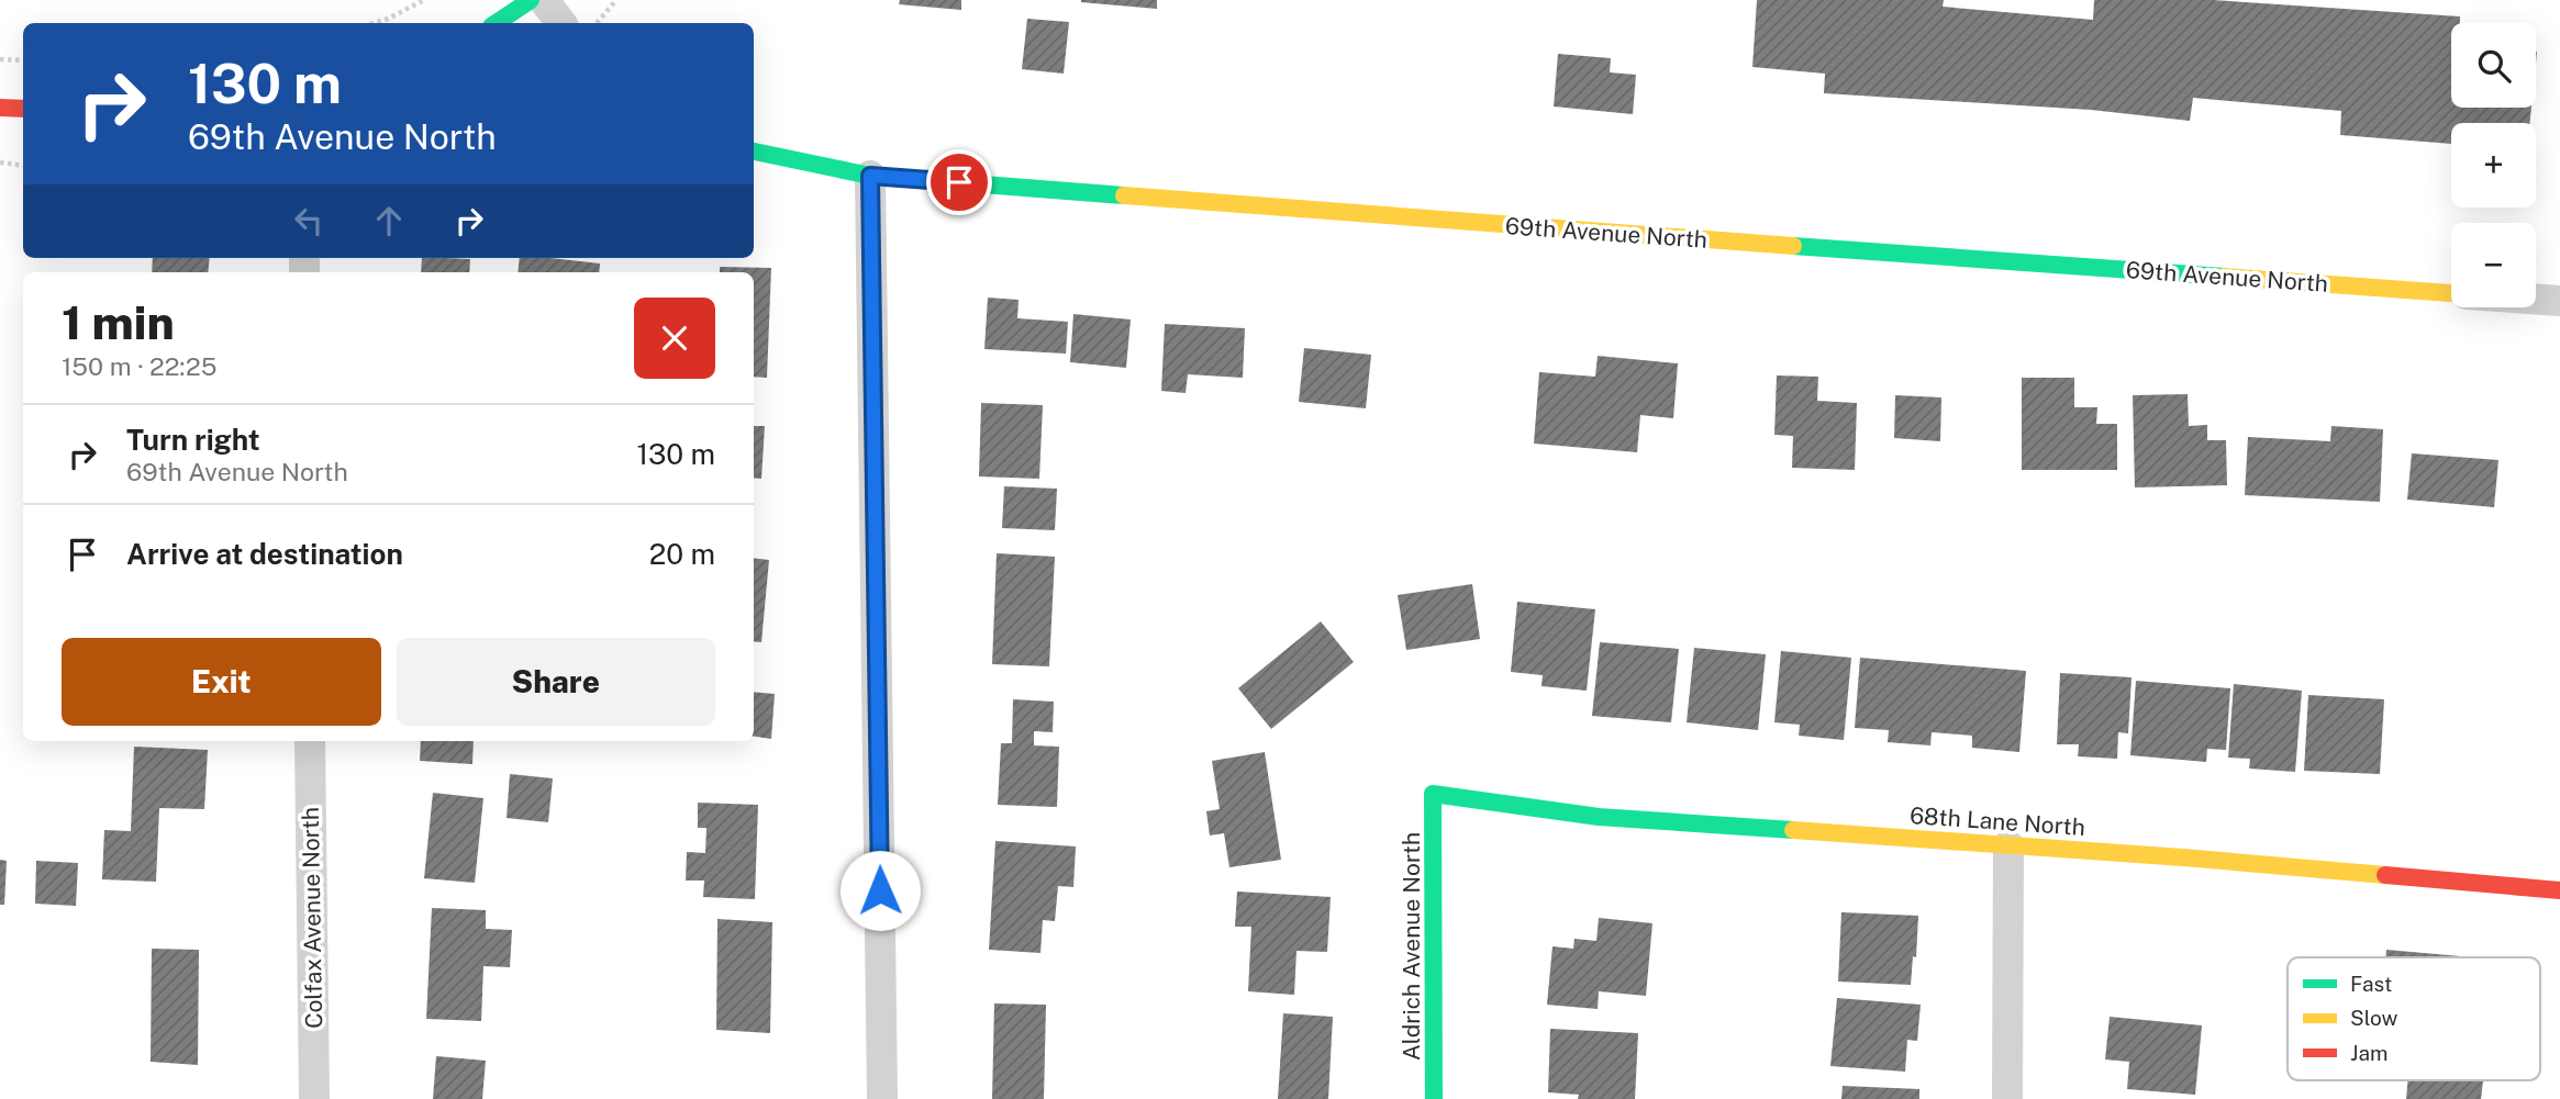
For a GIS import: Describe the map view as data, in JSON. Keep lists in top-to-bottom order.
{
  "streets": {
    "street": [
      "69th Avenue North",
      "68th Lane North",
      "Colfax Avenue North",
      "Aldrich Avenue North"
    ]
  },
  "crossings": [
    ["68th Lane North", "Aldrich Avenue North"]
  ],
  "legend": ["Fast", "Slow", "Jam"],
  "page": {
    "map_buttons": ["+", "−"],
    "turn": ["130 m", "69th Avenue North"],
    "heading": ["1 min", "150 m · 22:25"],
    "list": [
      {
        "name": "Turn right",
        "note": "69th Avenue North",
        "value": "130 m"
      },
      {
        "name": "Arrive at destination",
        "value": "20 m"
      }
    ],
    "buttons": ["Exit", "Share"]
  }
}
